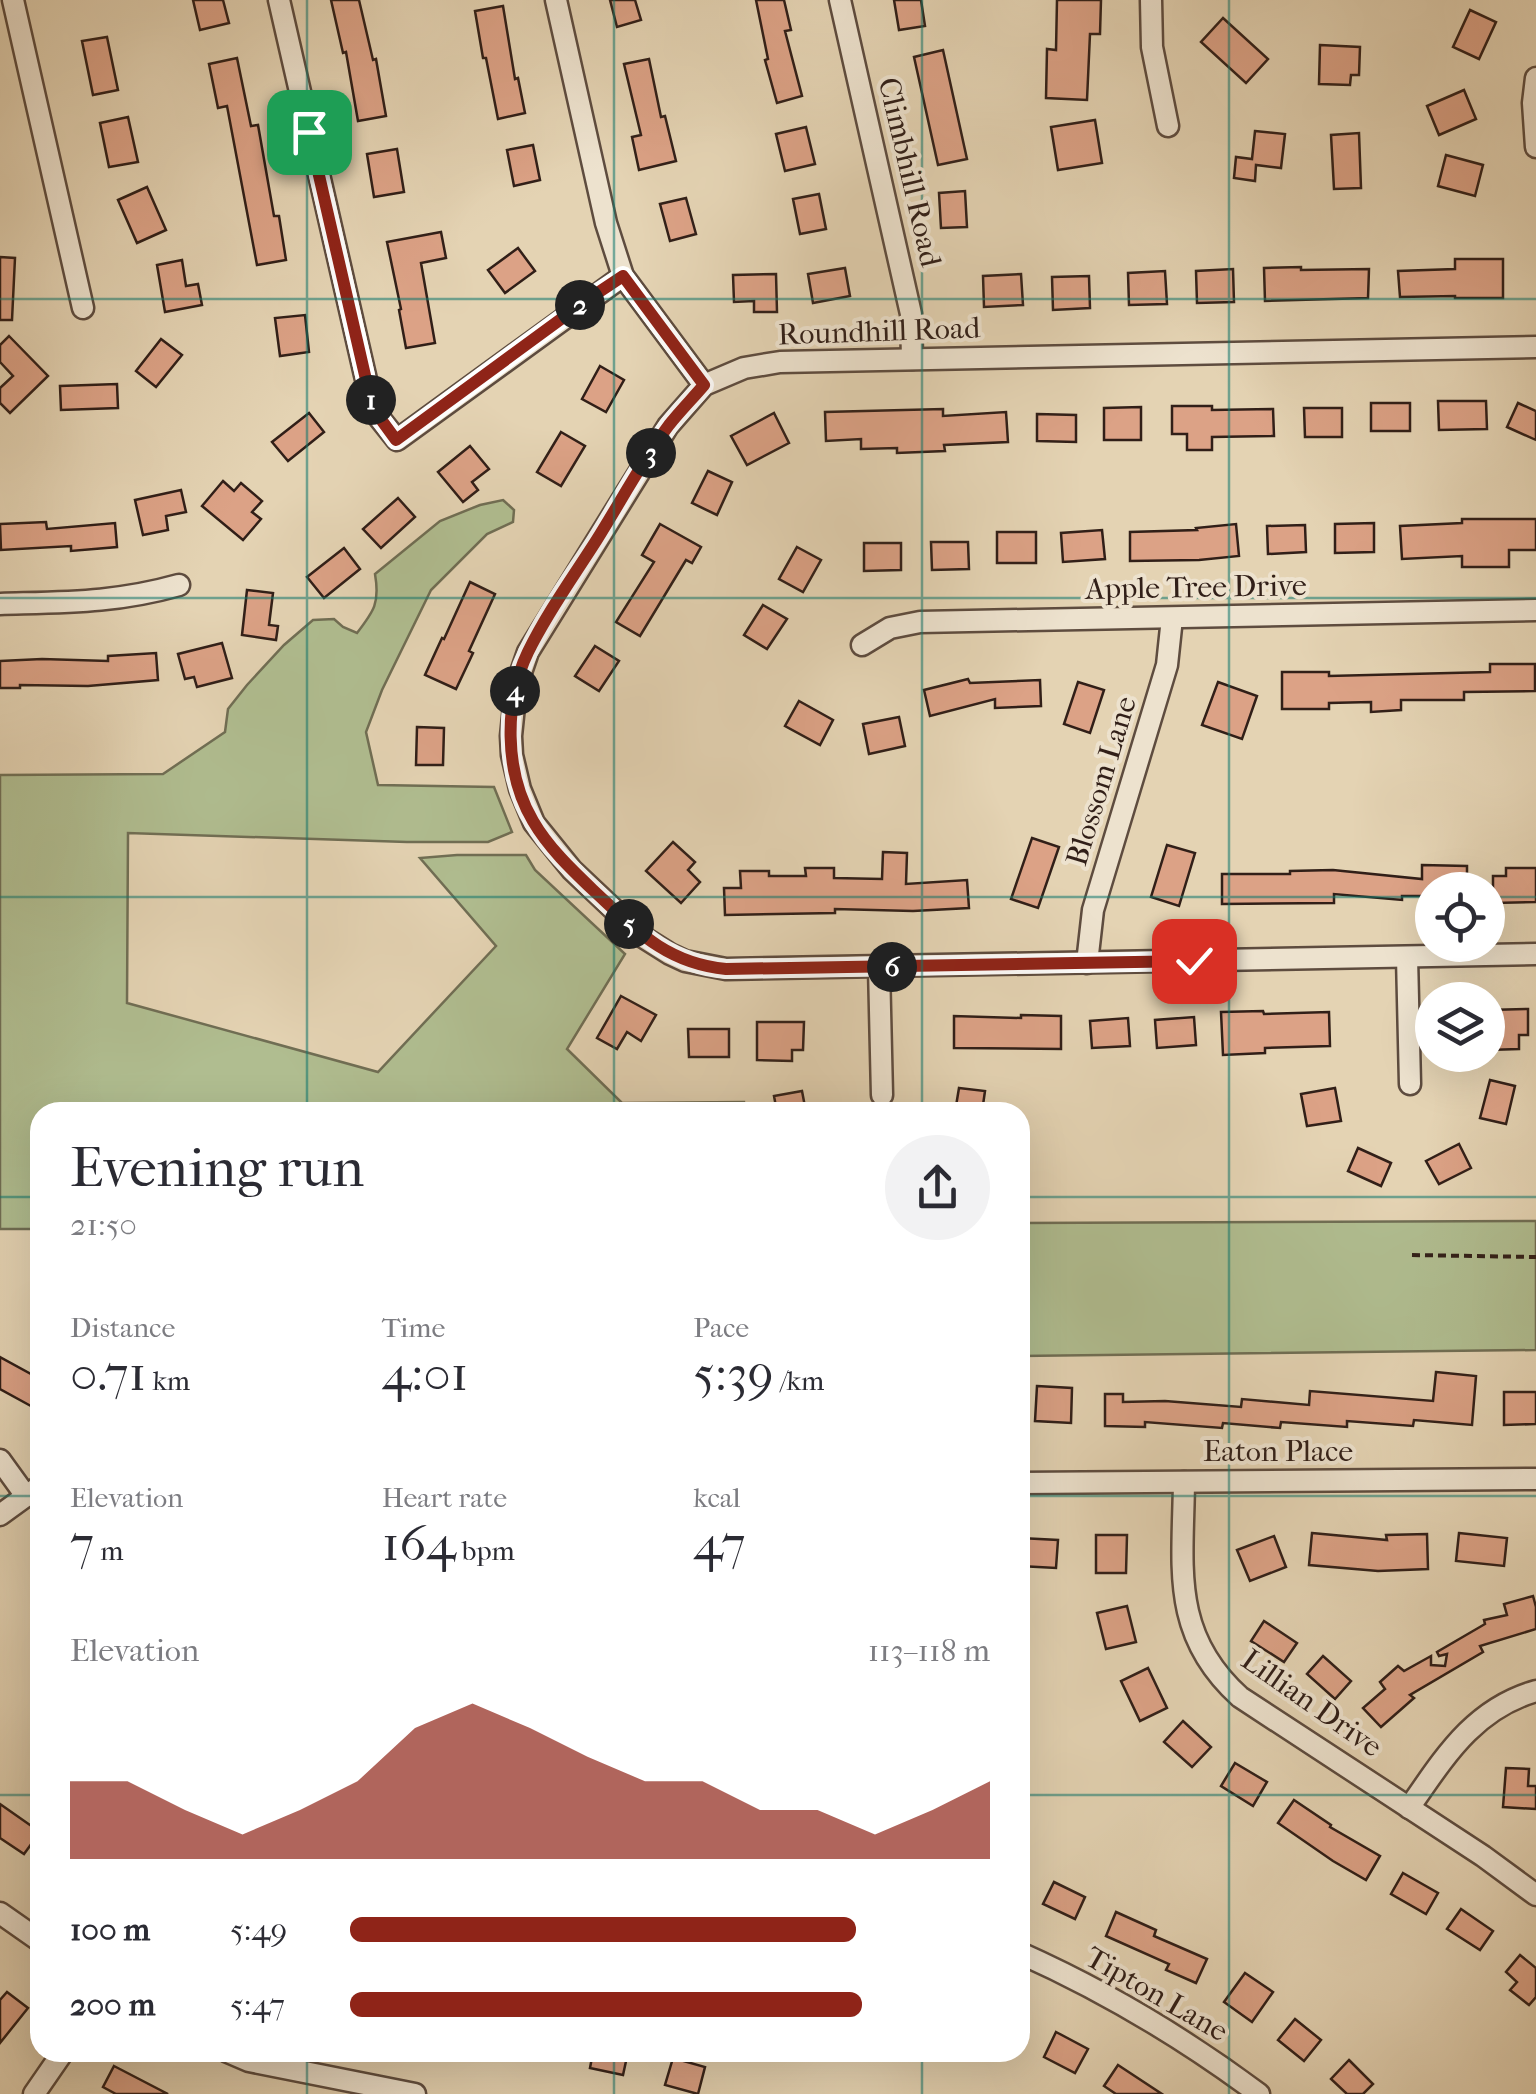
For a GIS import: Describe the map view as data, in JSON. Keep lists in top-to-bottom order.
{
  "streets": {
    "street": [
      "Climbhill Road",
      "Roundhill Road",
      "Apple Tree Drive",
      "Blossom Lane",
      "Eaton Place",
      "Lillian Drive",
      "Tipton Lane"
    ]
  },
  "crossings": [
    ["Climbhill Road", "Roundhill Road"],
    ["Roundhill Road", "Blossom Lane"],
    ["Apple Tree Drive", "Blossom Lane"],
    ["Eaton Place", "Lillian Drive"]
  ],
  "page": {
    "pins": [
      "2",
      "1",
      "3",
      "4",
      "5",
      "6"
    ],
    "heading": ["Evening run", "21:50"],
    "stats": [
      ["Distance", "0.71 km"],
      ["Time", "4:01"],
      ["Pace", "5:39 /km"],
      ["Elevation", "7 m"],
      ["Heart rate", "164 bpm"],
      ["kcal", "47"]
    ],
    "chart": ["Elevation", "113–118 m"],
    "list": [
      {
        "name": "100 m",
        "note": "5:49"
      },
      {
        "name": "200 m",
        "note": "5:47"
      }
    ]
  }
}
